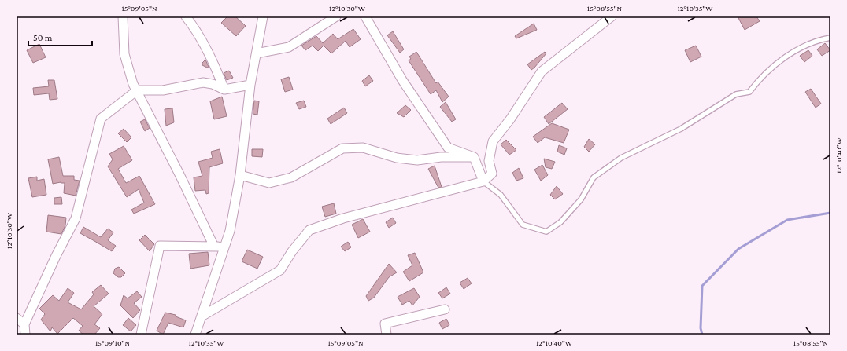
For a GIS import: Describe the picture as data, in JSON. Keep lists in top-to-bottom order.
{
  "scale_bar": "50 m",
  "coordinates": [
    "15°09'05\"N",
    "12°10'30\"W",
    "15°08'55\"N",
    "12°10'35\"W",
    "12°10'40\"W",
    "15°09'10\"N"
  ]
}
